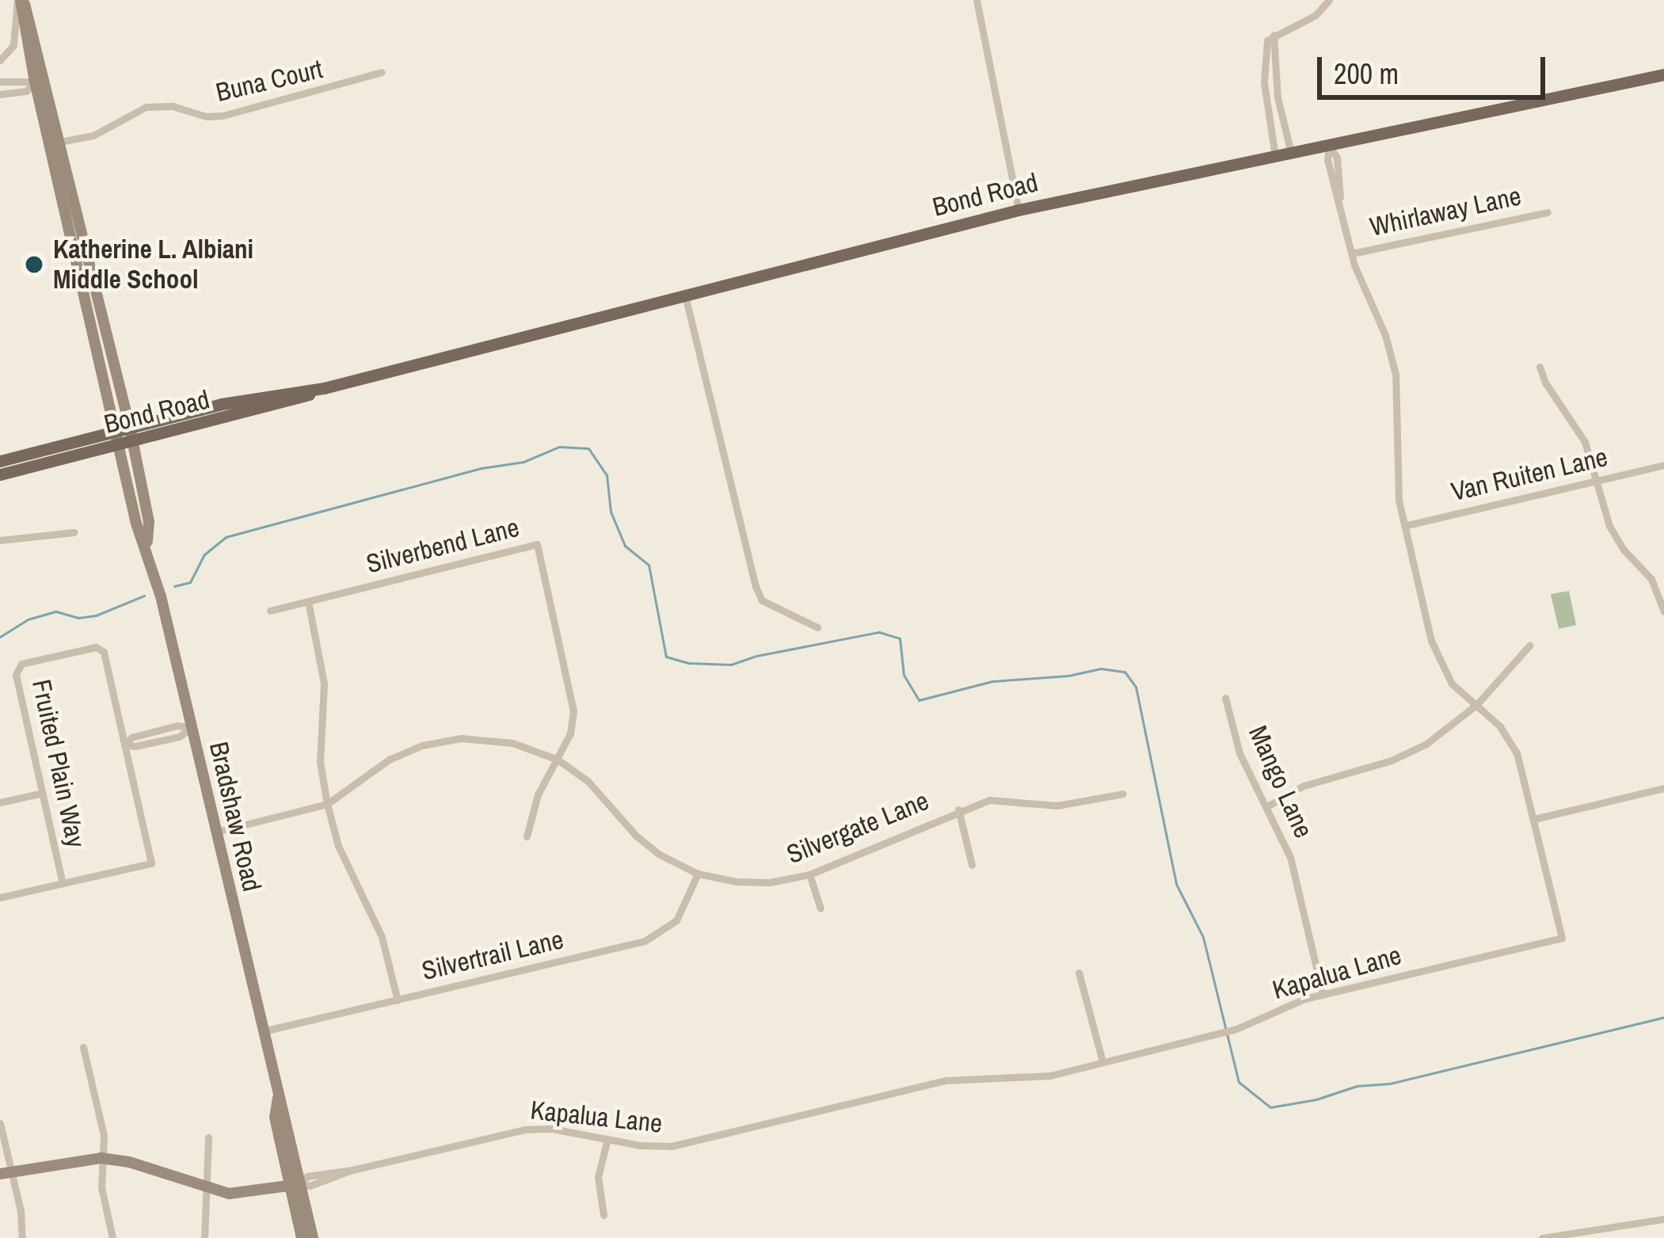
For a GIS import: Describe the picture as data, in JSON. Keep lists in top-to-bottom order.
{
  "streets": {
    "main road": ["Bond Road", "Bradshaw Road"],
    "street": [
      "Buna Court",
      "Whirlaway Lane",
      "Van Ruiten Lane",
      "Silverbend Lane",
      "Fruited Plain Way",
      "Mango Lane",
      "Silvergate Lane",
      "Silvertrail Lane",
      "Kapalua Lane"
    ]
  },
  "crossings": [
    ["Buna Court", "Bradshaw Road"],
    ["Bond Road", "Bradshaw Road"],
    ["Bond Road", "Kapalua Lane"],
    ["Whirlaway Lane", "Kapalua Lane"],
    ["Van Ruiten Lane", "Kapalua Lane"],
    ["Silverbend Lane", "Silvergate Lane"],
    ["Mango Lane", "Kapalua Lane"],
    ["Bradshaw Road", "Silvergate Lane"],
    ["Bradshaw Road", "Silvertrail Lane"],
    ["Bradshaw Road", "Kapalua Lane"],
    ["Silvergate Lane", "Silvertrail Lane"]
  ],
  "places": ["Katherine L. Albiani Middle School"],
  "scale_bar": "200 m"
}
